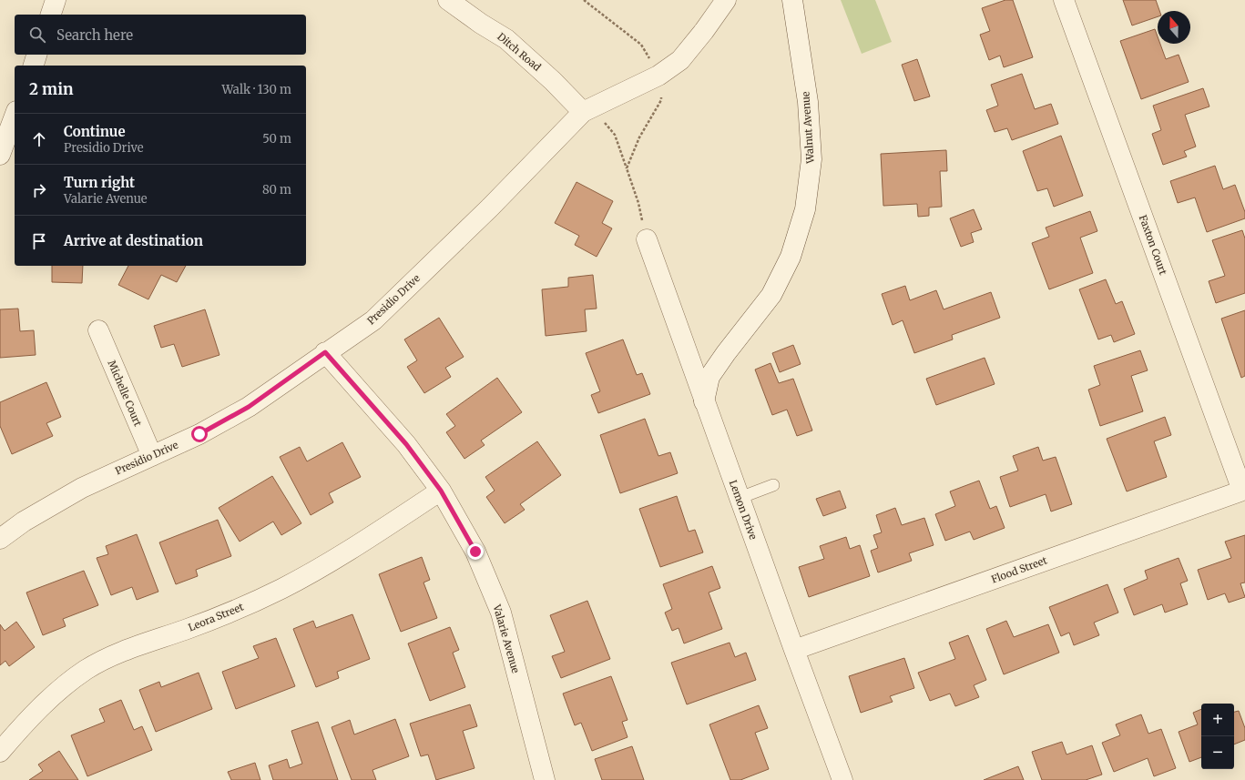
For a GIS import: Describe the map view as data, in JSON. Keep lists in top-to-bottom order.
{
  "streets": {
    "street": [
      "Ditch Road",
      "Walnut Avenue",
      "Faxton Court",
      "Presidio Drive",
      "Michelle Court",
      "Lemon Drive",
      "Flood Street",
      "Leora Street",
      "Valarie Avenue"
    ]
  },
  "crossings": [
    ["Ditch Road", "Presidio Drive"],
    ["Walnut Avenue", "Lemon Drive"],
    ["Faxton Court", "Flood Street"],
    ["Presidio Drive", "Michelle Court"],
    ["Presidio Drive", "Valarie Avenue"],
    ["Lemon Drive", "Flood Street"],
    ["Leora Street", "Valarie Avenue"]
  ],
  "north": "top",
  "page": {
    "search": "Search here",
    "heading": ["2 min", "Walk · 130 m"],
    "list": [
      ["Continue", "Presidio Drive", "50 m"],
      ["Turn right", "Valarie Avenue", "80 m"],
      "Arrive at destination"
    ],
    "map_buttons": ["+", "−"]
  }
}
